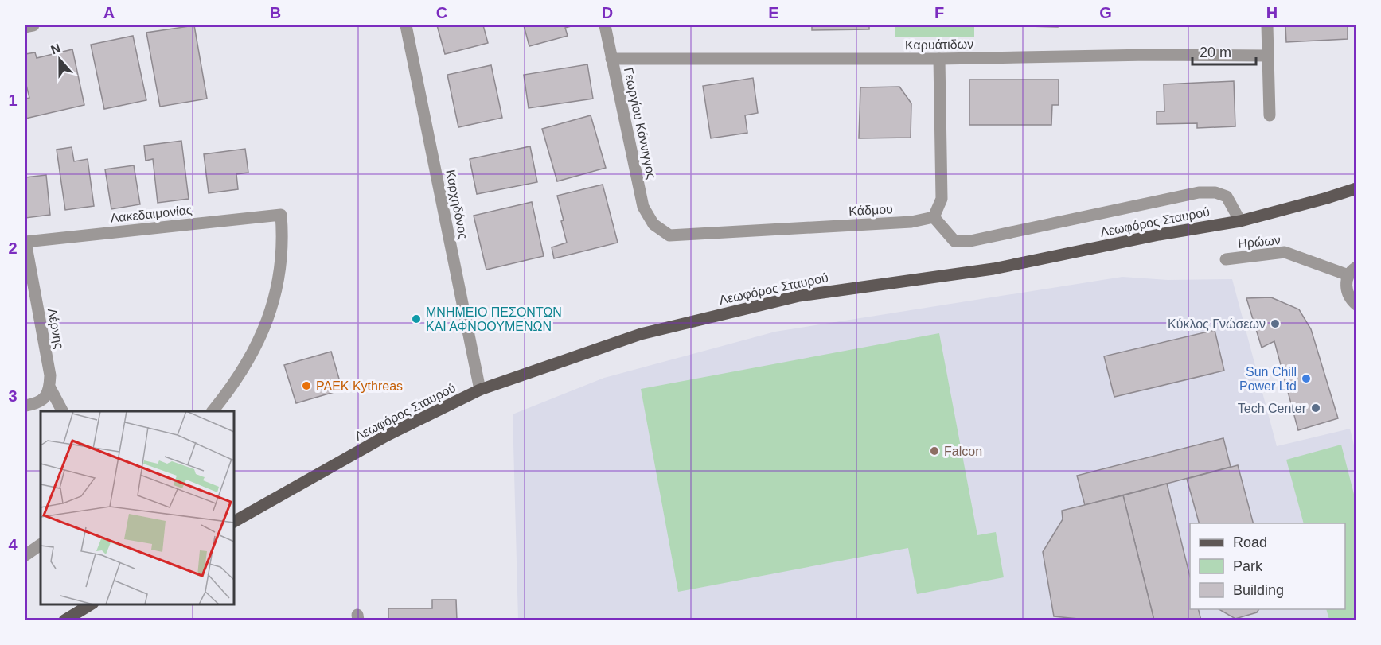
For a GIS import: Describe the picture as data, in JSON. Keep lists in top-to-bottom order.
{
  "streets": {
    "main road": ["Λεωφόρος Σταυρού"],
    "street": [
      "Καρυάτιδων",
      "Γεωργίου Κάννιγγος",
      "Καρχηδόνος",
      "Κάδμου",
      "Λακεδαιμονίας",
      "Ηρώων",
      "Λέρνης"
    ]
  },
  "crossings": [
    ["Καρυάτιδων", "Γεωργίου Κάννιγγος"],
    ["Γεωργίου Κάννιγγος", "Κάδμου"],
    ["Καρχηδόνος", "Λεωφόρος Σταυρού"],
    ["Λακεδαιμονίας", "Λέρνης"]
  ],
  "places": [
    "ΜΝΗΜΕΙΟ ΠΕΣΟΝΤΩΝ ΚΑΙ ΑΦΝΟΟΥΜΕΝΩΝ",
    "Κύκλος Γνώσεων",
    "Sun Chill Power Ltd",
    "PAEK Kythreas",
    "Tech Center",
    "Falcon"
  ],
  "legend": ["Road", "Park", "Building"],
  "scale_bar": "20 m",
  "north": "top",
  "grid": {
    "columns": [
      "A",
      "B",
      "C",
      "D",
      "E",
      "F",
      "G",
      "H"
    ],
    "rows": [
      "1",
      "2",
      "3",
      "4"
    ]
  }
}
